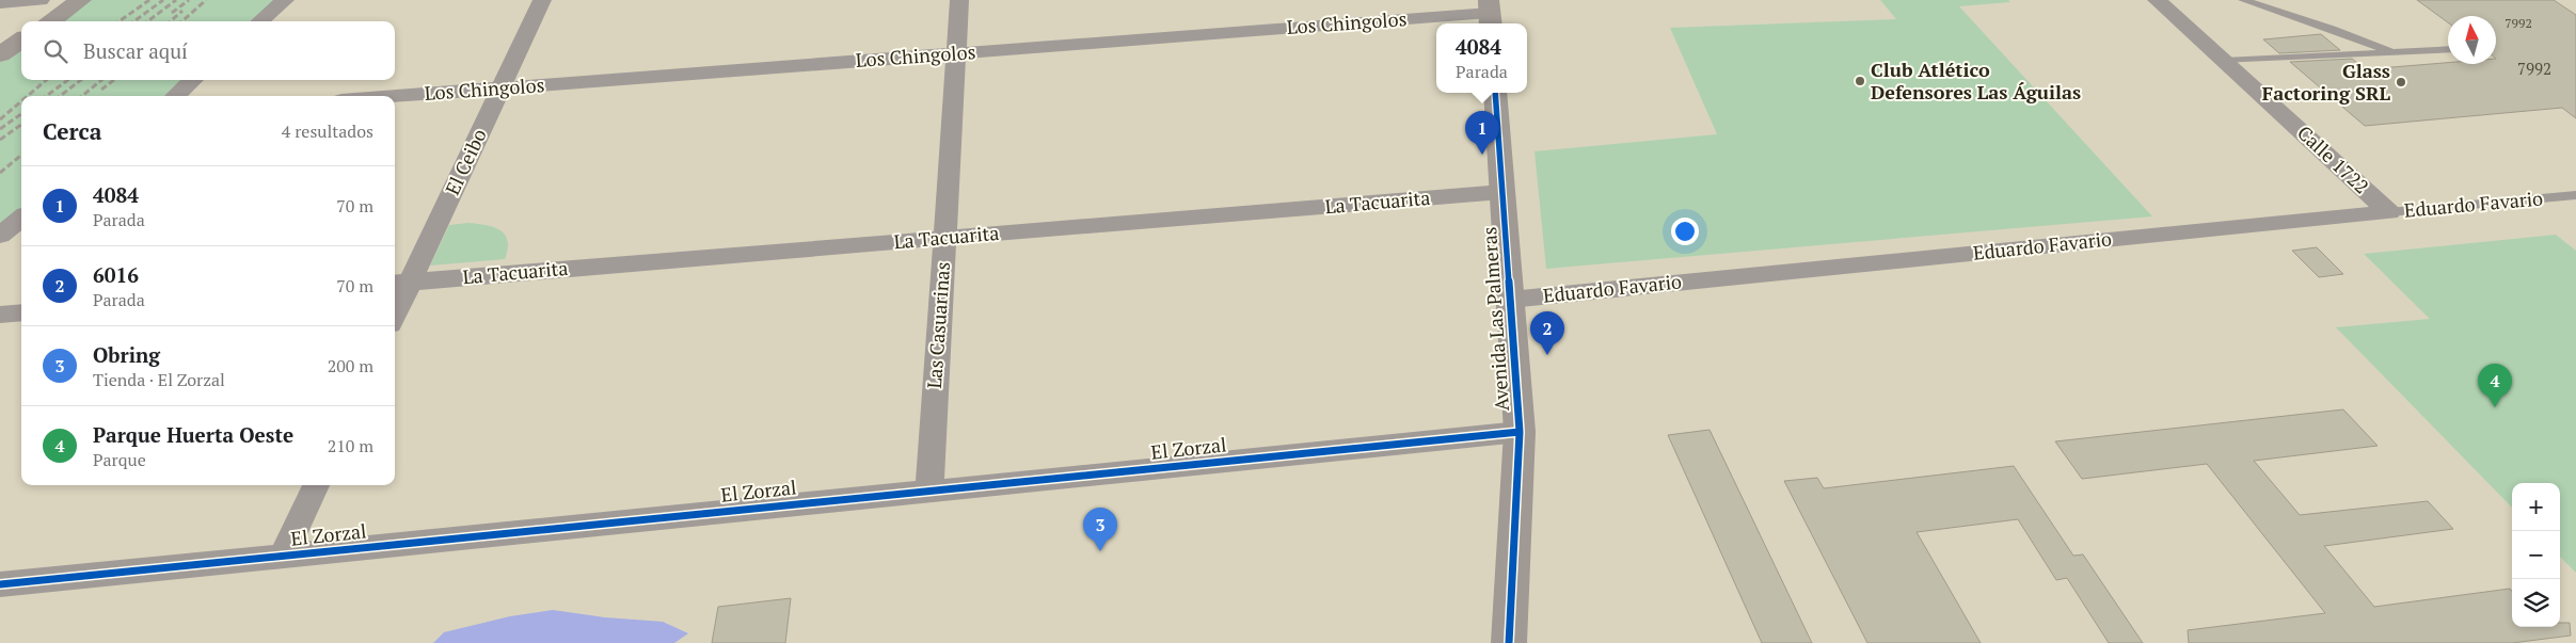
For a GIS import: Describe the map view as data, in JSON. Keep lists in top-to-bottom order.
{
  "streets": {
    "main road": ["Avenida Las Palmeras"],
    "street": [
      "Los Chingolos",
      "Calle 1722",
      "El Ceibo",
      "La Tacuarita",
      "Eduardo Favario",
      "Las Casuarinas",
      "El Zorzal"
    ]
  },
  "crossings": [
    ["Los Chingolos", "El Ceibo"],
    ["Los Chingolos", "Las Casuarinas"],
    ["Calle 1722", "Eduardo Favario"],
    ["El Ceibo", "La Tacuarita"],
    ["La Tacuarita", "Avenida Las Palmeras"],
    ["La Tacuarita", "Las Casuarinas"],
    ["Eduardo Favario", "Avenida Las Palmeras"],
    ["Avenida Las Palmeras", "El Zorzal"],
    ["Las Casuarinas", "El Zorzal"]
  ],
  "places": ["Club Atlético Defensores Las Águilas", "Glass Factoring SRL"],
  "house_numbers": ["7992", "7992"],
  "north": "top",
  "page": {
    "search": "Buscar aquí",
    "popup": ["4084", "Parada"],
    "heading": ["Cerca", "4 resultados"],
    "pins": [
      "1",
      "2",
      "4",
      "3"
    ],
    "list": [
      {
        "mark": "1",
        "name": "4084",
        "note": "Parada",
        "value": "70 m"
      },
      {
        "mark": "2",
        "name": "6016",
        "note": "Parada",
        "value": "70 m"
      },
      {
        "mark": "3",
        "name": "Obring",
        "note": "Tienda · El Zorzal",
        "value": "200 m"
      },
      {
        "mark": "4",
        "name": "Parque Huerta Oeste",
        "note": "Parque",
        "value": "210 m"
      }
    ],
    "map_buttons": ["+", "−"]
  }
}
